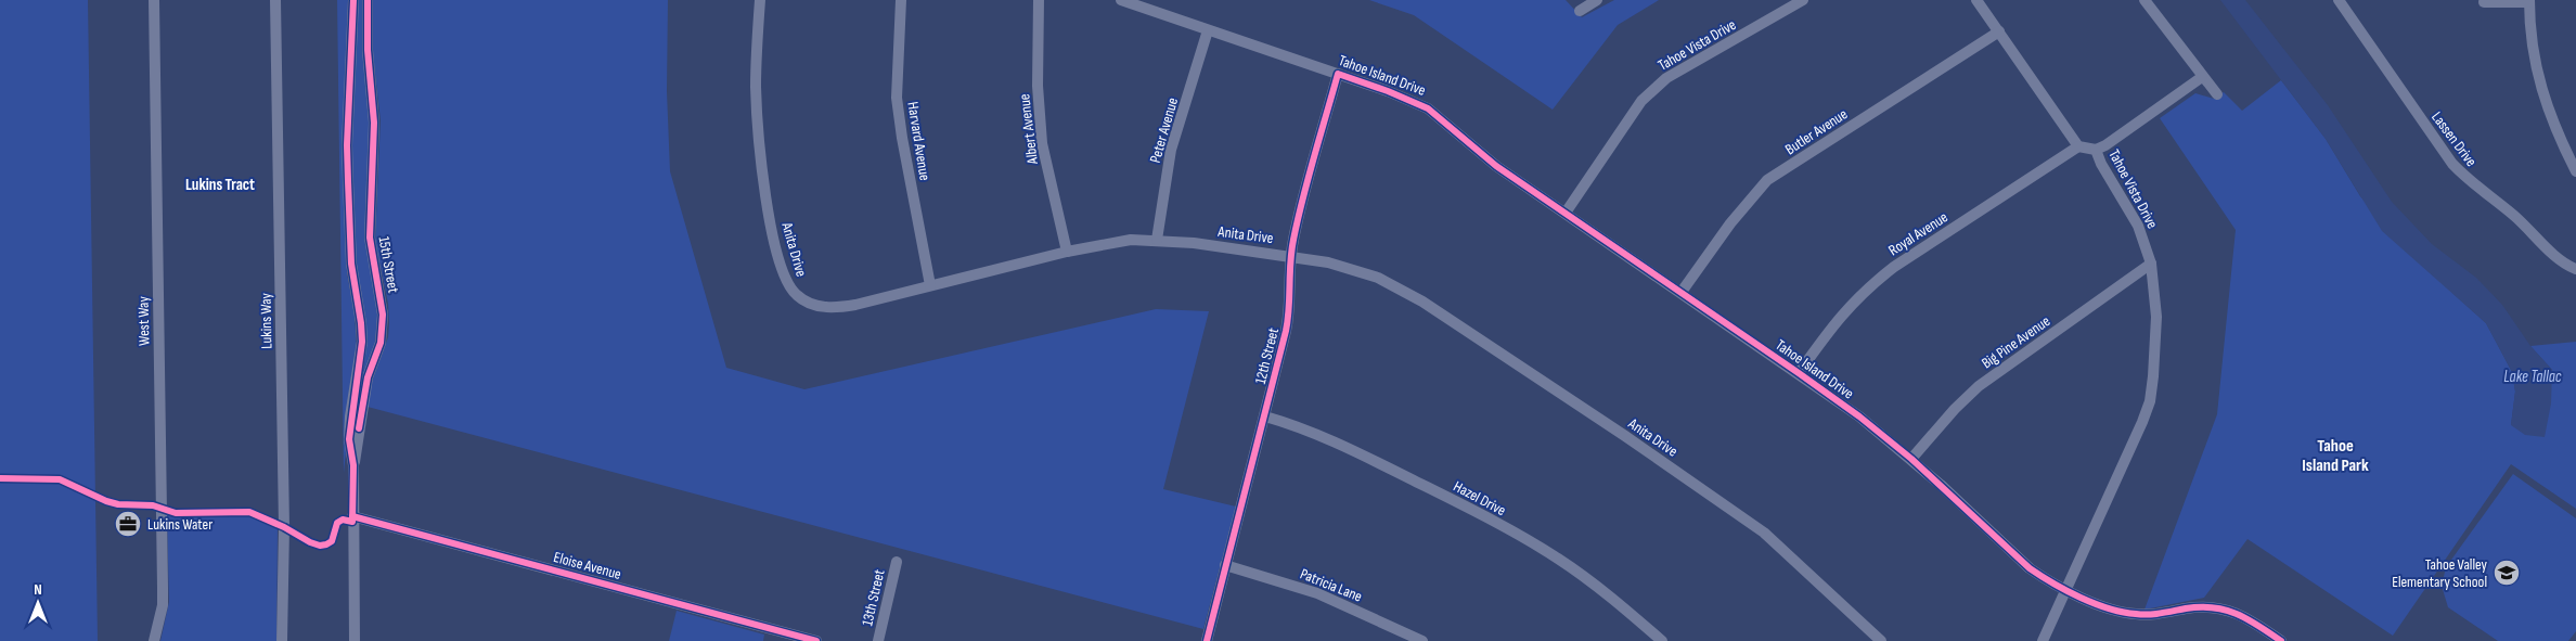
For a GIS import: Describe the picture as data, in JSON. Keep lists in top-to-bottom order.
{
  "streets": {
    "street": [
      "Tahoe Vista Drive",
      "Tahoe Island Drive",
      "Albert Avenue",
      "Peter Avenue",
      "Butler Avenue",
      "Lassen Drive",
      "Harvard Avenue",
      "Royal Avenue",
      "Anita Drive",
      "15th Street",
      "West Way",
      "Lukins Way",
      "Big Pine Avenue",
      "12th Street",
      "Hazel Drive",
      "Eloise Avenue",
      "Patricia Lane",
      "13th Street"
    ]
  },
  "crossings": [
    ["Tahoe Vista Drive", "Tahoe Island Drive"],
    ["Tahoe Vista Drive", "Royal Avenue"],
    ["Tahoe Vista Drive", "Big Pine Avenue"],
    ["Tahoe Island Drive", "Peter Avenue"],
    ["Tahoe Island Drive", "Butler Avenue"],
    ["Tahoe Island Drive", "Royal Avenue"],
    ["Tahoe Island Drive", "Big Pine Avenue"],
    ["Tahoe Island Drive", "12th Street"],
    ["Albert Avenue", "Anita Drive"],
    ["Peter Avenue", "Anita Drive"],
    ["Harvard Avenue", "Anita Drive"],
    ["Anita Drive", "12th Street"],
    ["15th Street", "Eloise Avenue"],
    ["12th Street", "Hazel Drive"],
    ["12th Street", "Patricia Lane"]
  ],
  "districts": ["Lukins Tract", "Tahoe Island Park"],
  "water": ["Lake Tallac"],
  "places": {
    "office": ["Lukins Water"],
    "school or university": ["Tahoe Valley Elementary School"]
  },
  "north": "top"
}
